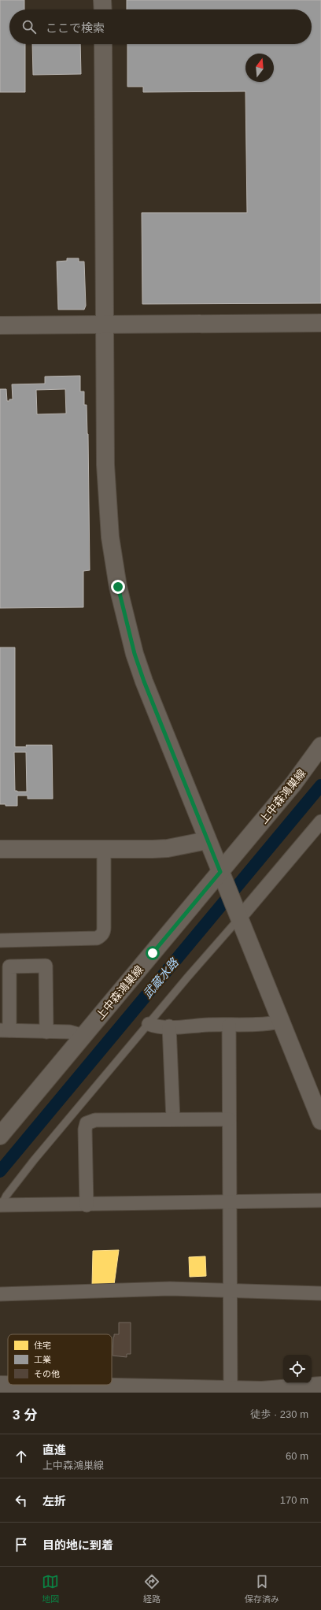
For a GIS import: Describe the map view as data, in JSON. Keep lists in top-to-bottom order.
{
  "streets": {
    "street": ["上中森鴻巣線"]
  },
  "water": ["武蔵水路"],
  "legend": ["住宅", "工業", "その他"],
  "north": "top",
  "page": {
    "search": "ここで検索",
    "heading": ["3 分", "徒歩 · 230 m"],
    "list": [
      ["直進", "上中森鴻巣線", "60 m"],
      ["左折", "170 m"],
      "目的地に到着"
    ],
    "nav": ["地図", "経路", "保存済み"]
  }
}
